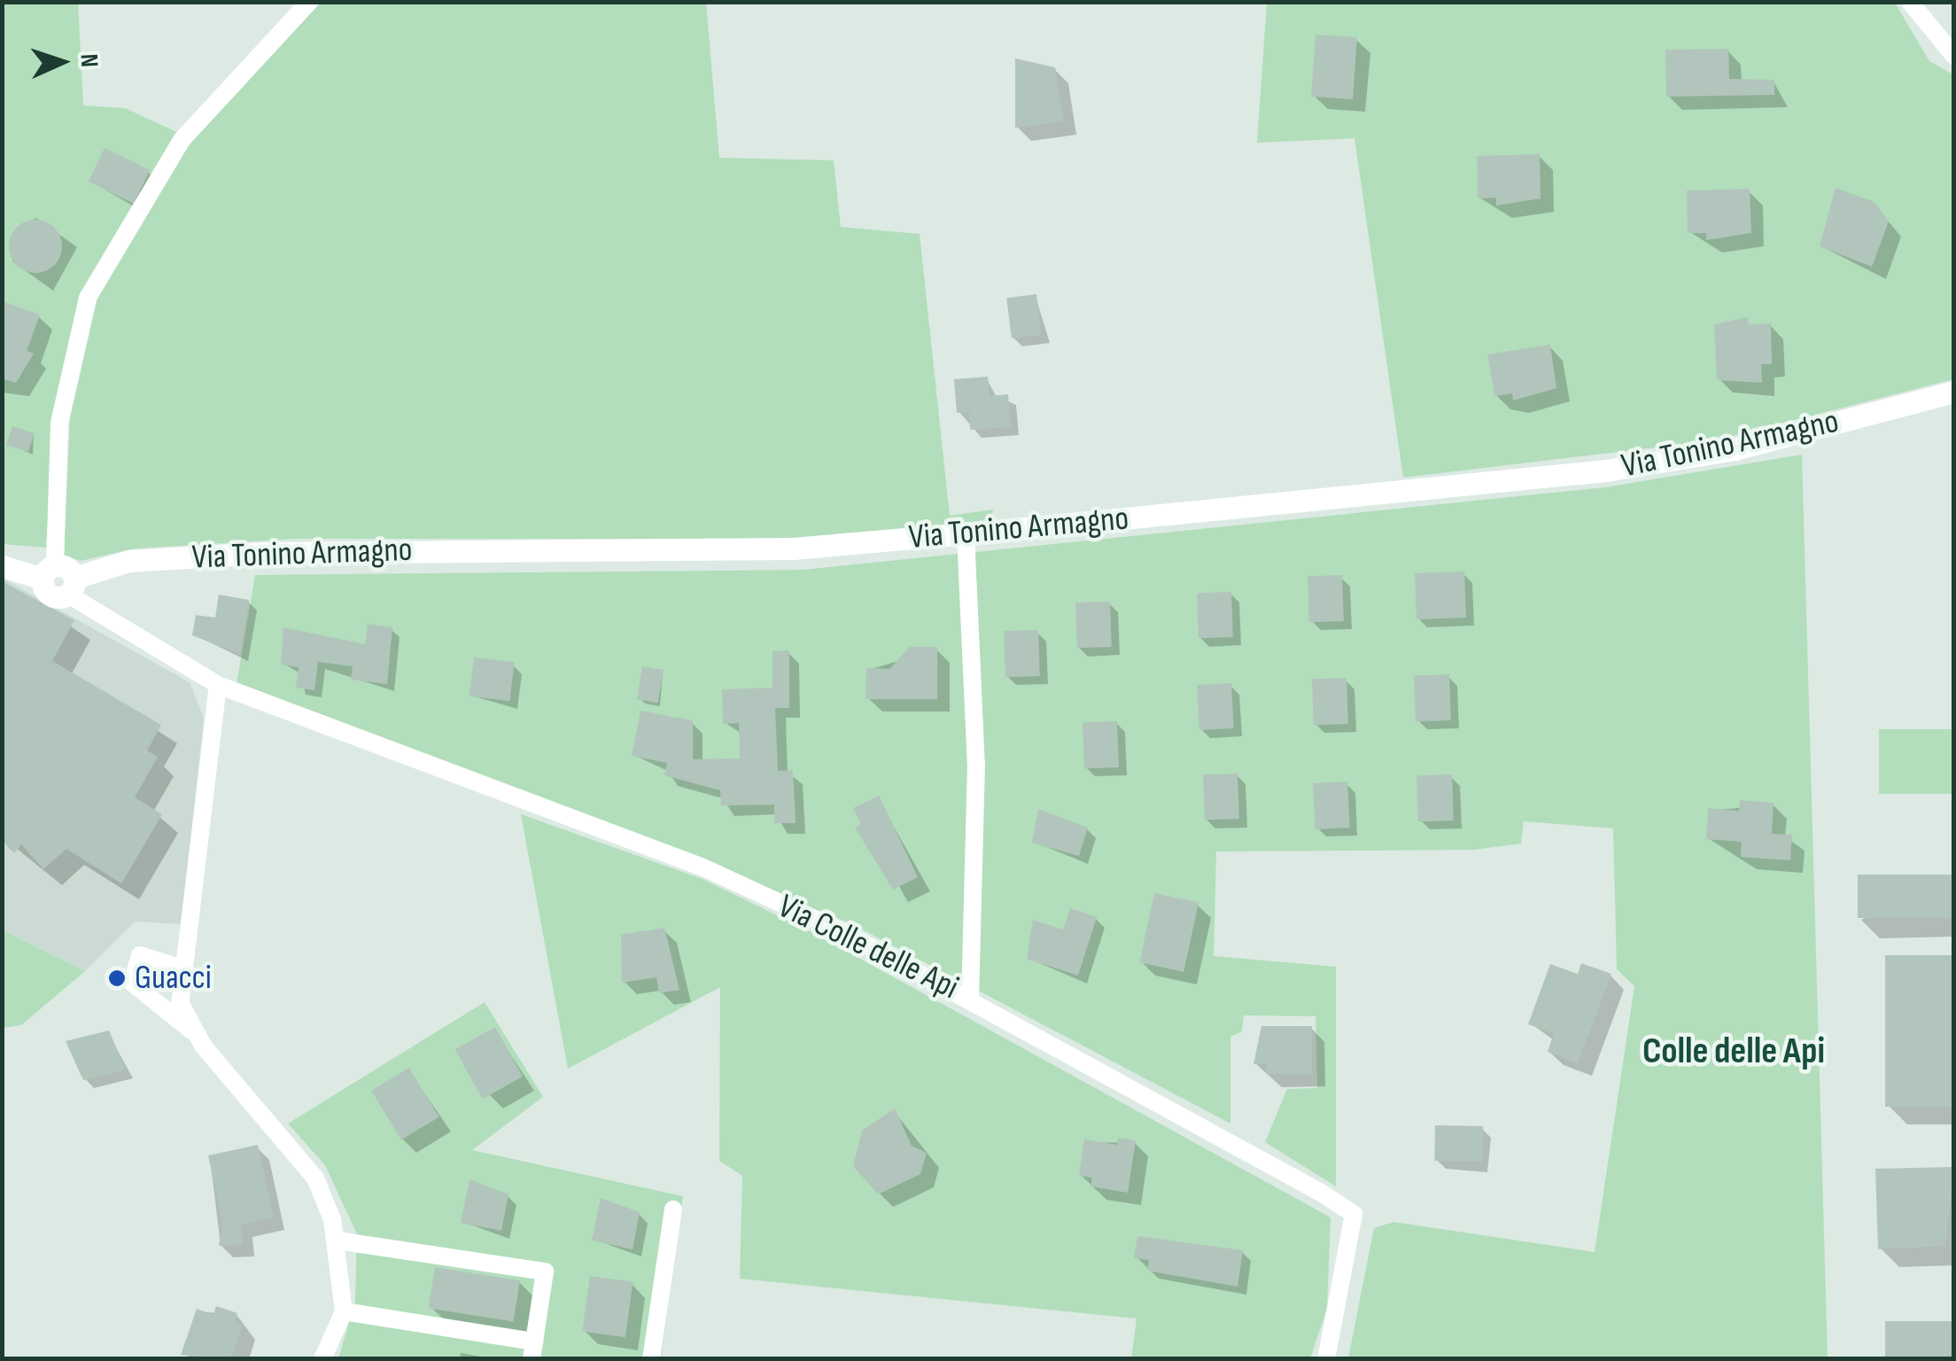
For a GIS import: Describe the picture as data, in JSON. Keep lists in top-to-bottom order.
{
  "streets": {
    "street": ["Via Tonino Armagno", "Via Colle delle Api"]
  },
  "crossings": [
    ["Via Tonino Armagno", "Via Colle delle Api"]
  ],
  "districts": ["Colle delle Api"],
  "places": ["Guacci"],
  "north": "right"
}
